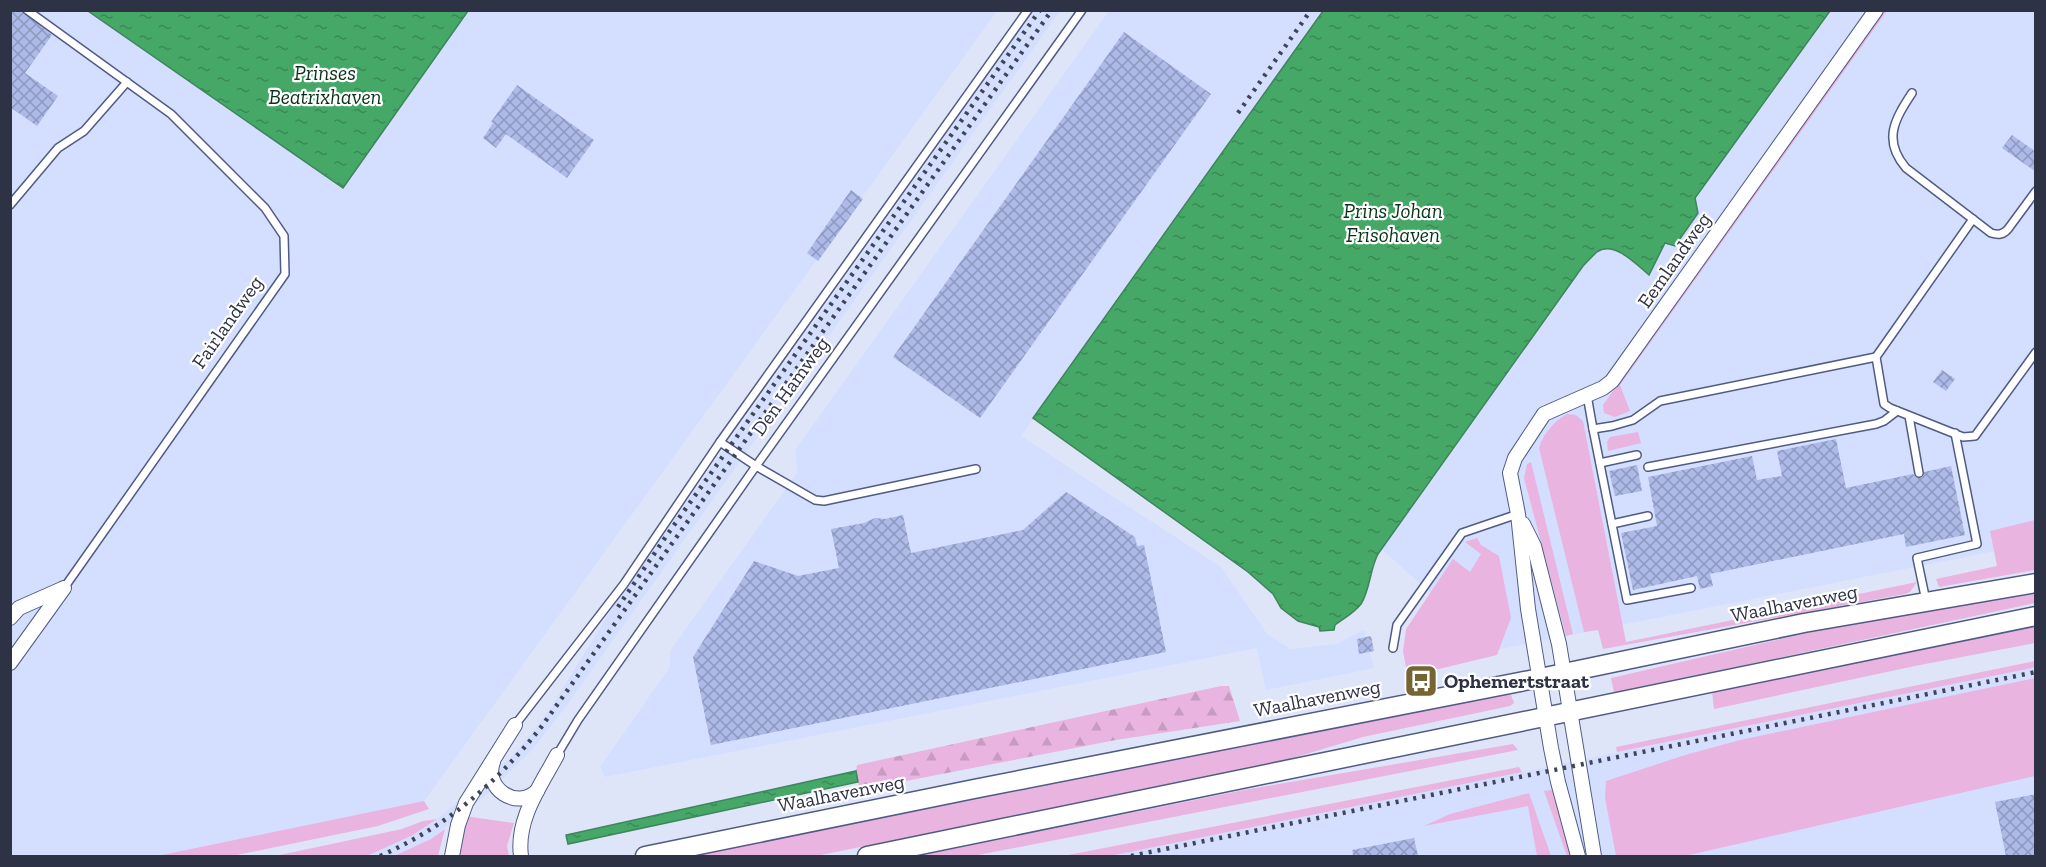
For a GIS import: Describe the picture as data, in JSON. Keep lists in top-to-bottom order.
{
  "streets": {
    "street": [
      "Eemlandweg",
      "Fairlandweg",
      "Den Hamweg",
      "Waalhavenweg"
    ]
  },
  "crossings": [
    ["Eemlandweg", "Waalhavenweg"]
  ],
  "water": ["Prinses Beatrixhaven", "Prins Johan Frisohaven"],
  "places": {
    "bus stop": ["Ophemertstraat"]
  }
}
